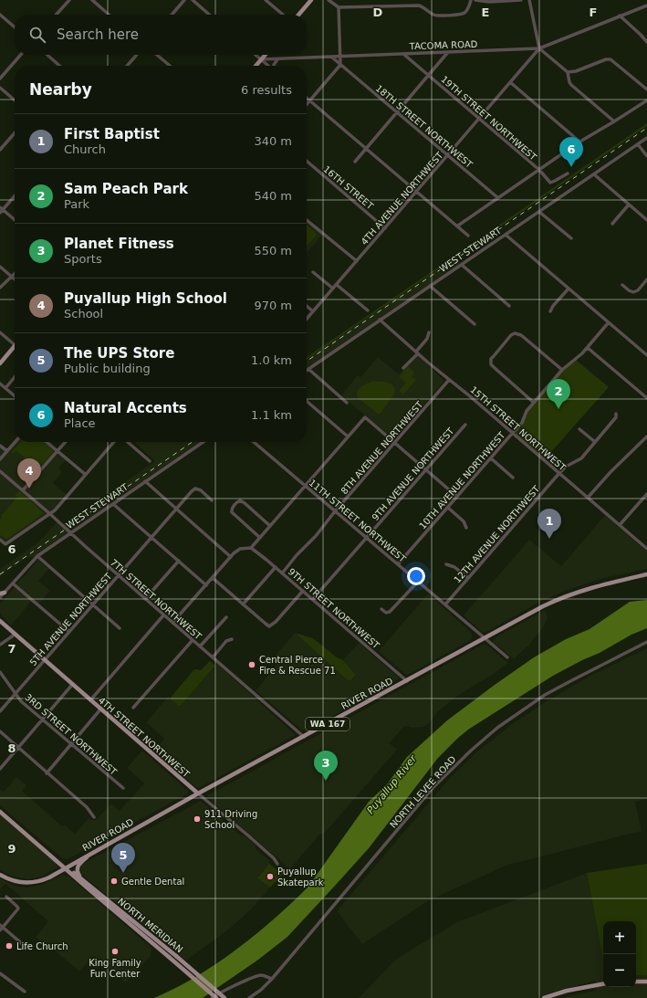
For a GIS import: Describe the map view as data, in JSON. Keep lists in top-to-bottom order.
{
  "streets": {
    "main road": [
      "RIVER ROAD",
      "WA 167",
      "4TH STREET NORTHWEST",
      "NORTH MERIDIAN"
    ],
    "street": [
      "TACOMA ROAD",
      "19TH STREET NORTHWEST",
      "18TH STREET NORTHWEST",
      "16TH STREET",
      "4TH AVENUE NORTHWEST",
      "WEST STEWART",
      "15TH STREET NORTHWEST",
      "8TH AVENUE NORTHWEST",
      "9TH AVENUE NORTHWEST",
      "10TH AVENUE NORTHWEST",
      "11TH STREET NORTHWEST",
      "12TH AVENUE NORTHWEST",
      "7TH STREET NORTHWEST",
      "9TH STREET NORTHWEST",
      "5TH AVENUE NORTHWEST",
      "3RD STREET NORTHWEST",
      "NORTH LEVEE ROAD"
    ]
  },
  "crossings": [
    ["TACOMA ROAD", "19TH STREET NORTHWEST"],
    ["TACOMA ROAD", "18TH STREET NORTHWEST"],
    ["TACOMA ROAD", "4TH AVENUE NORTHWEST"],
    ["19TH STREET NORTHWEST", "4TH AVENUE NORTHWEST"],
    ["18TH STREET NORTHWEST", "4TH AVENUE NORTHWEST"],
    ["16TH STREET", "4TH AVENUE NORTHWEST"],
    ["WEST STEWART", "15TH STREET NORTHWEST"],
    ["WEST STEWART", "7TH STREET NORTHWEST"],
    ["15TH STREET NORTHWEST", "8TH AVENUE NORTHWEST"],
    ["15TH STREET NORTHWEST", "10TH AVENUE NORTHWEST"],
    ["15TH STREET NORTHWEST", "12TH AVENUE NORTHWEST"],
    ["8TH AVENUE NORTHWEST", "11TH STREET NORTHWEST"],
    ["8TH AVENUE NORTHWEST", "9TH STREET NORTHWEST"],
    ["9TH AVENUE NORTHWEST", "11TH STREET NORTHWEST"],
    ["9TH AVENUE NORTHWEST", "9TH STREET NORTHWEST"],
    ["10TH AVENUE NORTHWEST", "11TH STREET NORTHWEST"],
    ["11TH STREET NORTHWEST", "12TH AVENUE NORTHWEST"],
    ["11TH STREET NORTHWEST", "RIVER ROAD"],
    ["7TH STREET NORTHWEST", "5TH AVENUE NORTHWEST"],
    ["7TH STREET NORTHWEST", "RIVER ROAD"],
    ["9TH STREET NORTHWEST", "RIVER ROAD"],
    ["5TH AVENUE NORTHWEST", "3RD STREET NORTHWEST"],
    ["5TH AVENUE NORTHWEST", "4TH STREET NORTHWEST"],
    ["RIVER ROAD", "WA 167"],
    ["RIVER ROAD", "4TH STREET NORTHWEST"],
    ["RIVER ROAD", "NORTH MERIDIAN"],
    ["WA 167", "NORTH MERIDIAN"]
  ],
  "water": ["Puyallup River"],
  "places": [
    "Central Pierce Fire & Rescue 71",
    "911 Driving School",
    "Puyallup Skatepark",
    "Gentle Dental",
    "Life Church",
    "King Family Fun Center"
  ],
  "page": {
    "search": "Search here",
    "heading": ["Nearby", "6 results"],
    "list": [
      {
        "mark": "1",
        "name": "First Baptist",
        "note": "Church",
        "value": "340 m"
      },
      {
        "mark": "2",
        "name": "Sam Peach Park",
        "note": "Park",
        "value": "540 m"
      },
      {
        "mark": "3",
        "name": "Planet Fitness",
        "note": "Sports",
        "value": "550 m"
      },
      {
        "mark": "4",
        "name": "Puyallup High School",
        "note": "School",
        "value": "970 m"
      },
      {
        "mark": "5",
        "name": "The UPS Store",
        "note": "Public building",
        "value": "1.0 km"
      },
      {
        "mark": "6",
        "name": "Natural Accents",
        "note": "Place",
        "value": "1.1 km"
      }
    ],
    "pins": [
      "6",
      "2",
      "4",
      "1",
      "3",
      "5"
    ],
    "map_buttons": ["+", "−"]
  },
  "grid": {
    "columns": ["D", "E", "F"],
    "rows": [
      "6",
      "7",
      "8",
      "9"
    ]
  }
}
